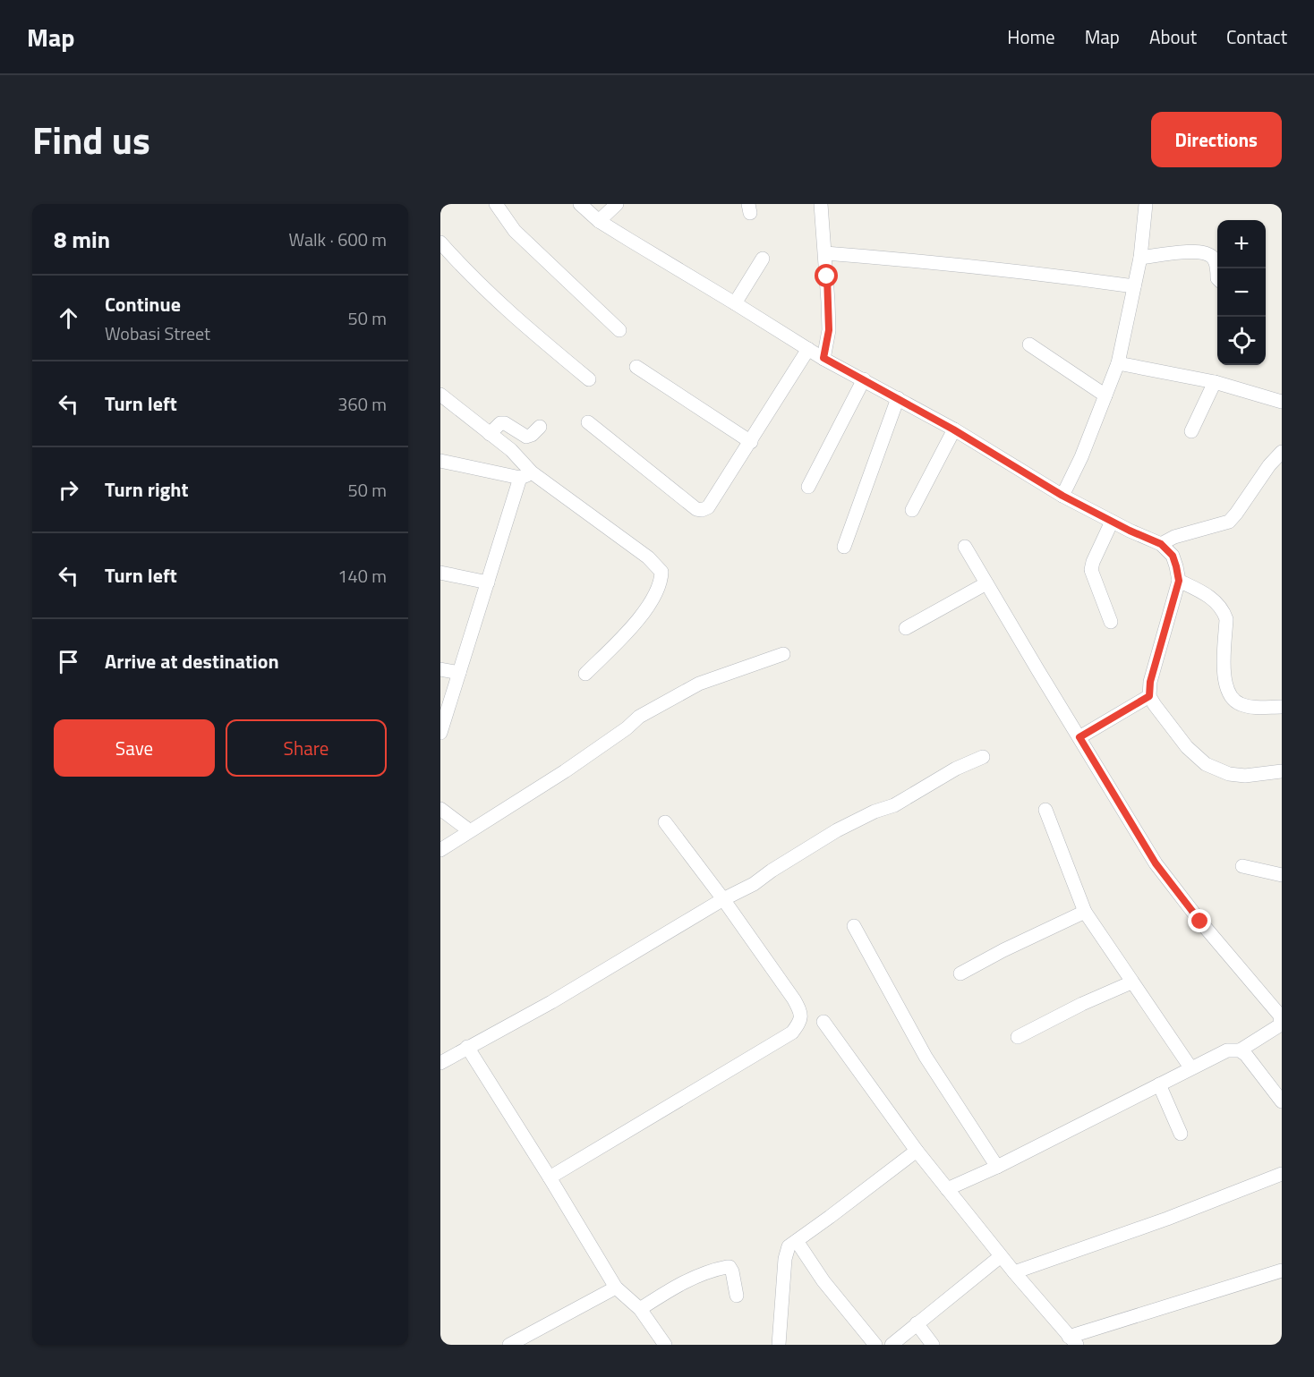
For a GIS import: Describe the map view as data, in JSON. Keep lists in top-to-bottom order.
{
  "page": {
    "header": "Map",
    "nav": [
      "Home",
      "Map",
      "About",
      "Contact"
    ],
    "title": "Find us",
    "buttons": [
      "Directions",
      ["Save", "Share"]
    ],
    "heading": ["8 min", "Walk · 600 m"],
    "map_buttons": ["+", "−"],
    "list": [
      ["Continue", "Wobasi Street", "50 m"],
      ["Turn left", "360 m"],
      ["Turn right", "50 m"],
      ["Turn left", "140 m"],
      "Arrive at destination"
    ]
  }
}
